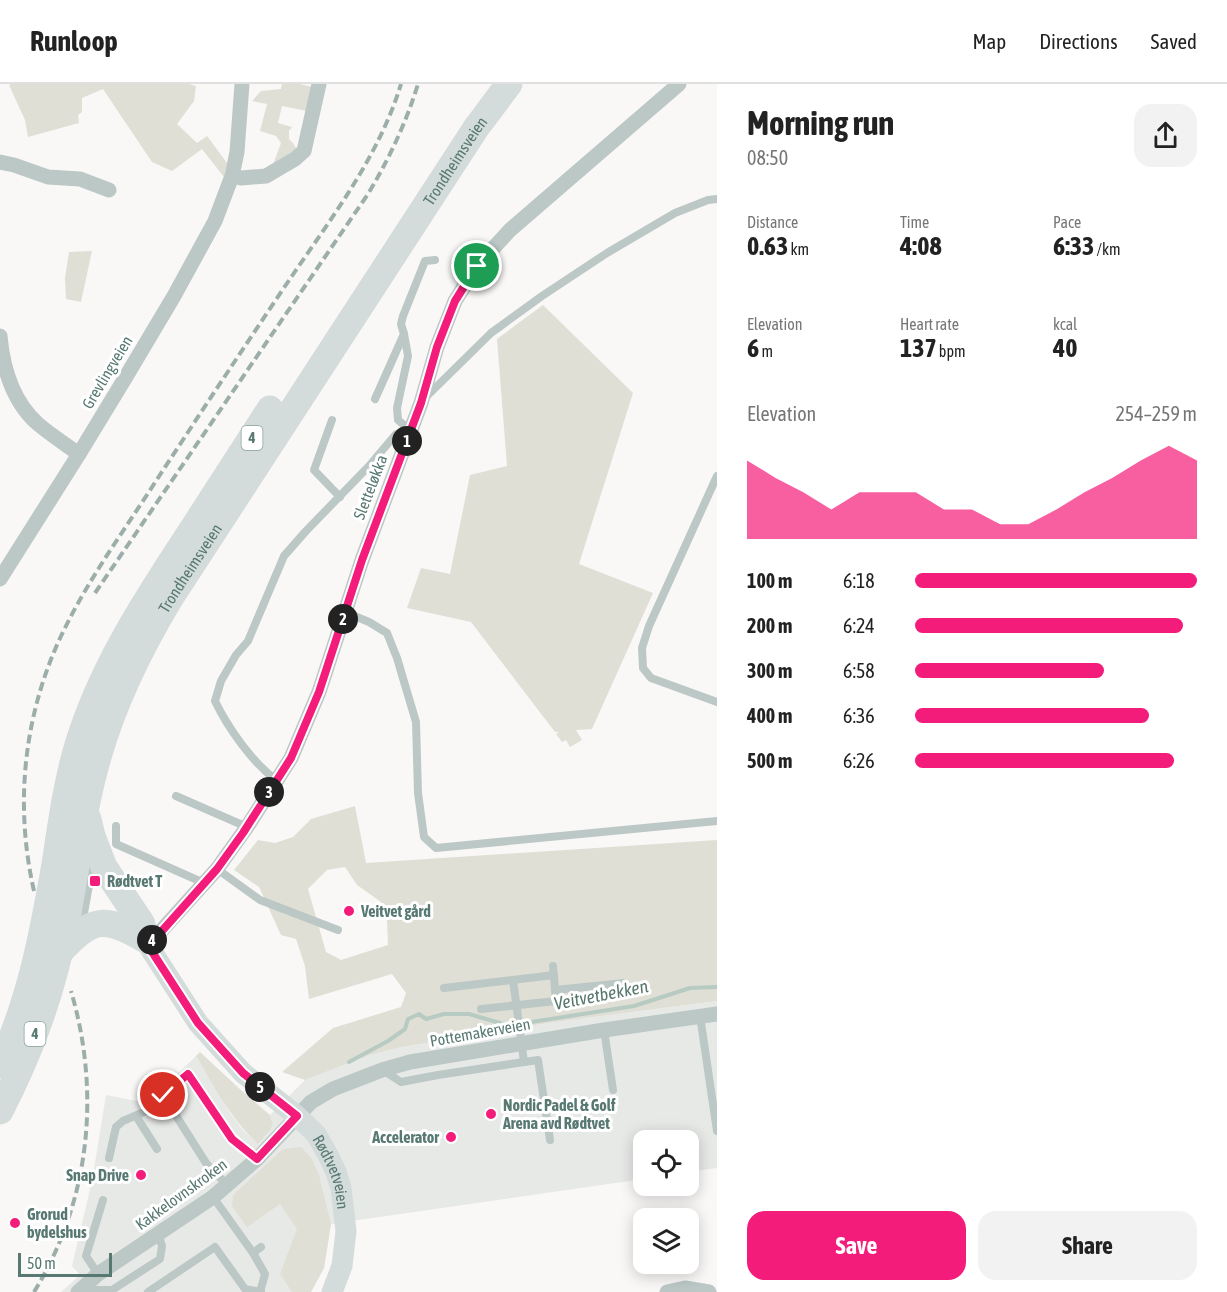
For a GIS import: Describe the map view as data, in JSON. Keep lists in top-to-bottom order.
{
  "streets": {
    "highway": ["Trondheimsveien", "4"],
    "street": [
      "Grevlingveien",
      "Sletteløkka",
      "Pottemakerveien",
      "Rødtvetveien",
      "Kakkelovnskroken"
    ]
  },
  "crossings": [
    ["Sletteløkka", "Rødtvetveien"],
    ["Pottemakerveien", "Rødtvetveien"],
    ["Pottemakerveien", "Kakkelovnskroken"],
    ["Rødtvetveien", "Kakkelovnskroken"]
  ],
  "water": ["Veitvetbekken"],
  "places": {
    "transit": ["Rødtvet T"],
    "other": [
      "Veitvet gård",
      "Nordic Padel & Golf Arena avd Rødtvet",
      "Accelerator",
      "Snap Drive",
      "Grorud bydelshus"
    ]
  },
  "scale_bar": "50 m",
  "page": {
    "header": "Runloop",
    "nav": ["Map", "Directions", "Saved"],
    "heading": ["Morning run", "08:50"],
    "stats": [
      ["Distance", "0.63 km"],
      ["Time", "4:08"],
      ["Pace", "6:33 /km"],
      ["Elevation", "6 m"],
      ["Heart rate", "137 bpm"],
      ["kcal", "40"]
    ],
    "chart": ["Elevation", "254–259 m"],
    "pins": [
      "1",
      "2",
      "3",
      "4",
      "5"
    ],
    "list": [
      {
        "name": "100 m",
        "note": "6:18"
      },
      {
        "name": "200 m",
        "note": "6:24"
      },
      {
        "name": "300 m",
        "note": "6:58"
      },
      {
        "name": "400 m",
        "note": "6:36"
      },
      {
        "name": "500 m",
        "note": "6:26"
      }
    ],
    "buttons": ["Save", "Share"],
    "scale": "50 m"
  }
}
